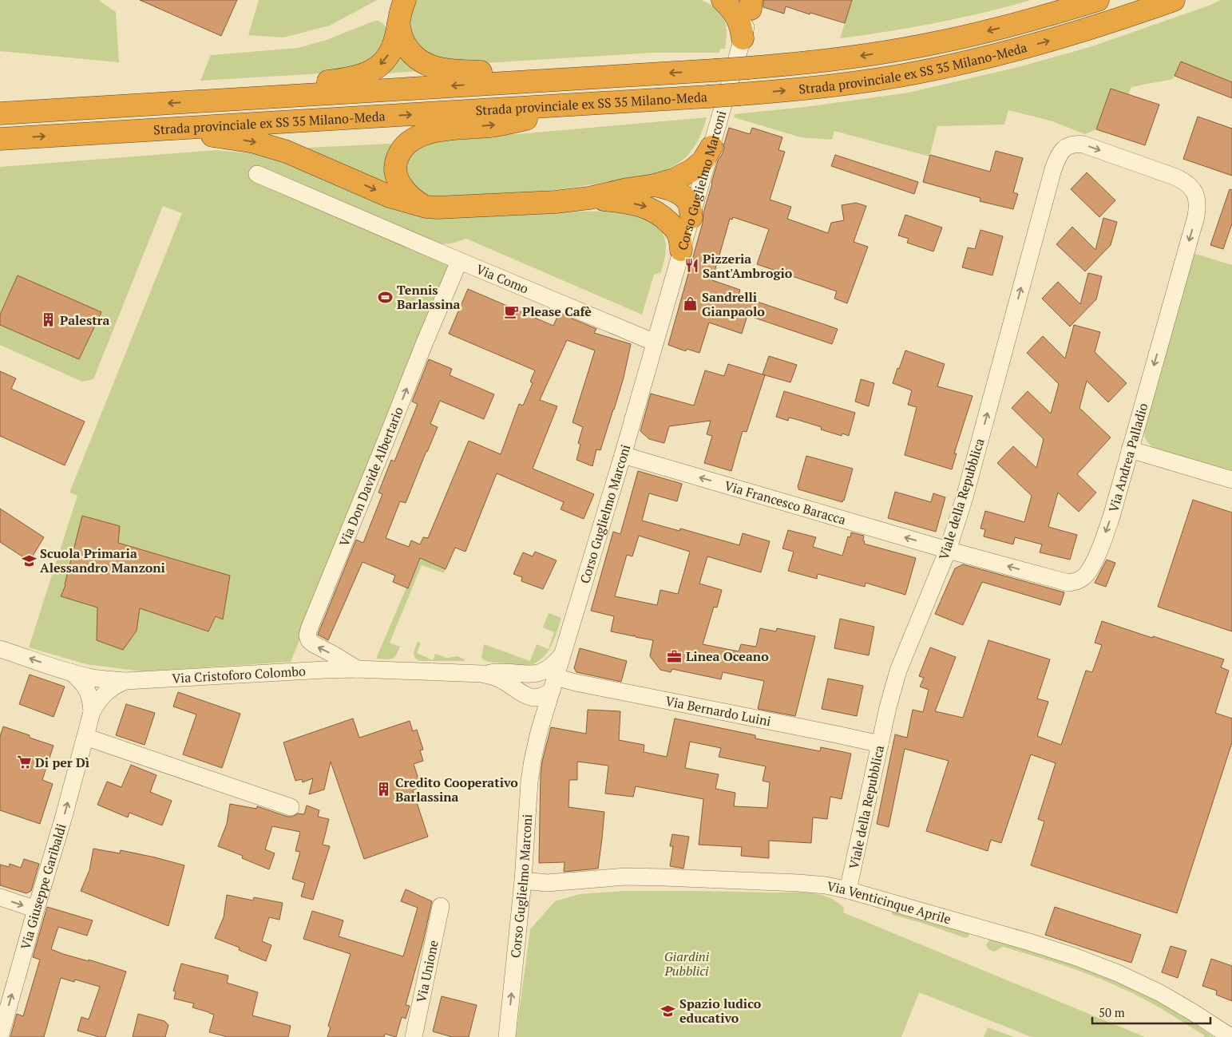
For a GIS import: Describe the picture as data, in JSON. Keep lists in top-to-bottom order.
{
  "streets": {
    "highway": ["Strada provinciale ex SS 35 Milano-Meda"],
    "street": [
      "Corso Guglielmo Marconi",
      "Via Como",
      "Via Andrea Palladio",
      "Via Don Davide Albertario",
      "Viale della Repubblica",
      "Via Francesco Baracca",
      "Via Cristoforo Colombo",
      "Via Bernardo Luini",
      "Via Giuseppe Garibaldi",
      "Via Venticinque Aprile",
      "Via Unione"
    ]
  },
  "crossings": [
    ["Corso Guglielmo Marconi", "Via Como"],
    ["Corso Guglielmo Marconi", "Via Francesco Baracca"],
    ["Corso Guglielmo Marconi", "Via Cristoforo Colombo"],
    ["Corso Guglielmo Marconi", "Via Bernardo Luini"],
    ["Corso Guglielmo Marconi", "Via Venticinque Aprile"],
    ["Via Como", "Via Don Davide Albertario"],
    ["Via Andrea Palladio", "Viale della Repubblica"],
    ["Via Andrea Palladio", "Via Francesco Baracca"],
    ["Via Don Davide Albertario", "Via Cristoforo Colombo"],
    ["Viale della Repubblica", "Via Francesco Baracca"],
    ["Viale della Repubblica", "Via Bernardo Luini"],
    ["Viale della Repubblica", "Via Venticinque Aprile"],
    ["Via Cristoforo Colombo", "Via Bernardo Luini"],
    ["Via Cristoforo Colombo", "Via Giuseppe Garibaldi"]
  ],
  "one_way": ["Via Don Davide Albertario", "Via Francesco Baracca", "Via Giuseppe Garibaldi"],
  "parks": ["Giardini Pubblici"],
  "places": {
    "restaurant": ["Pizzeria Sant'Ambrogio"],
    "sports": ["Tennis Barlassina"],
    "shop": ["Sandrelli Gianpaolo"],
    "cafe": ["Please Cafè"],
    "building": ["Palestra", "Credito Cooperativo Barlassina"],
    "school or university": ["Scuola Primaria Alessandro Manzoni", "Spazio ludico educativo"],
    "office": ["Linea Oceano"],
    "supermarket": ["Di per Dì"]
  },
  "scale_bar": "50 m"
}
